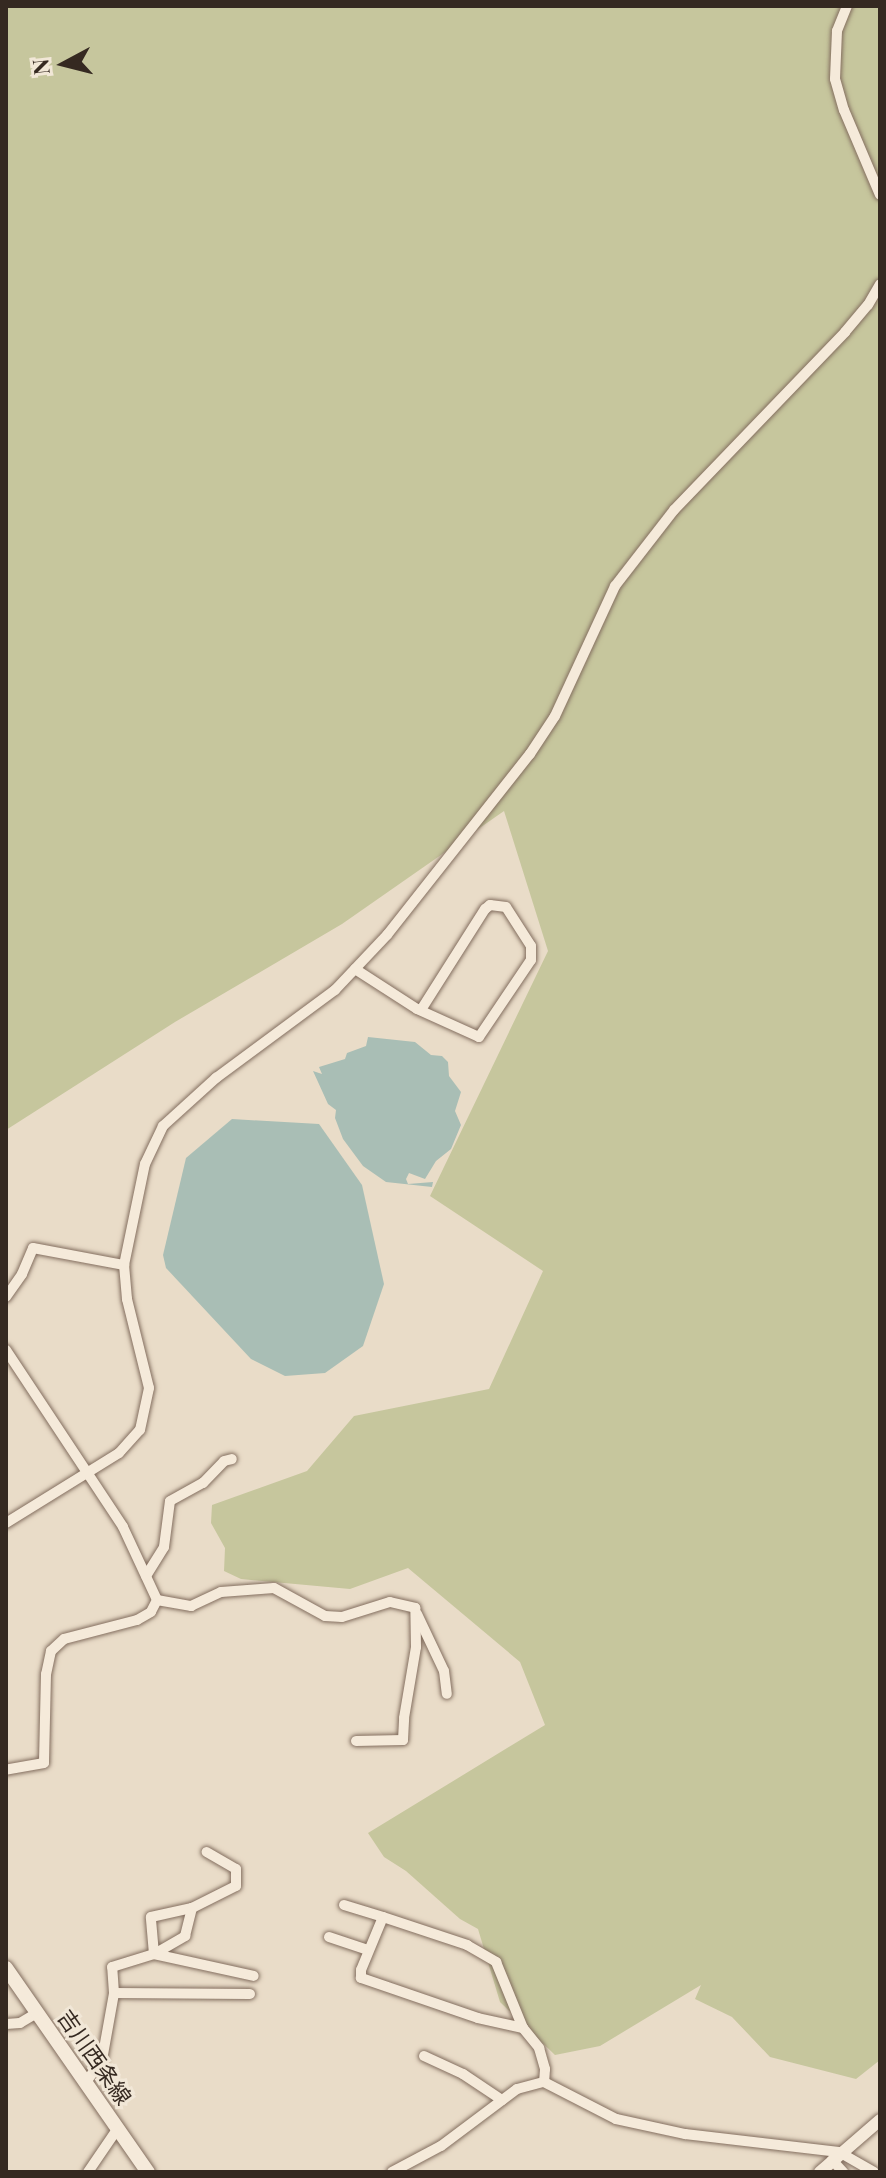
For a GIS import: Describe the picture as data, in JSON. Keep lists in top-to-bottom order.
{
  "streets": {
    "main road": ["吉川西条線"]
  },
  "north": "left"
}
